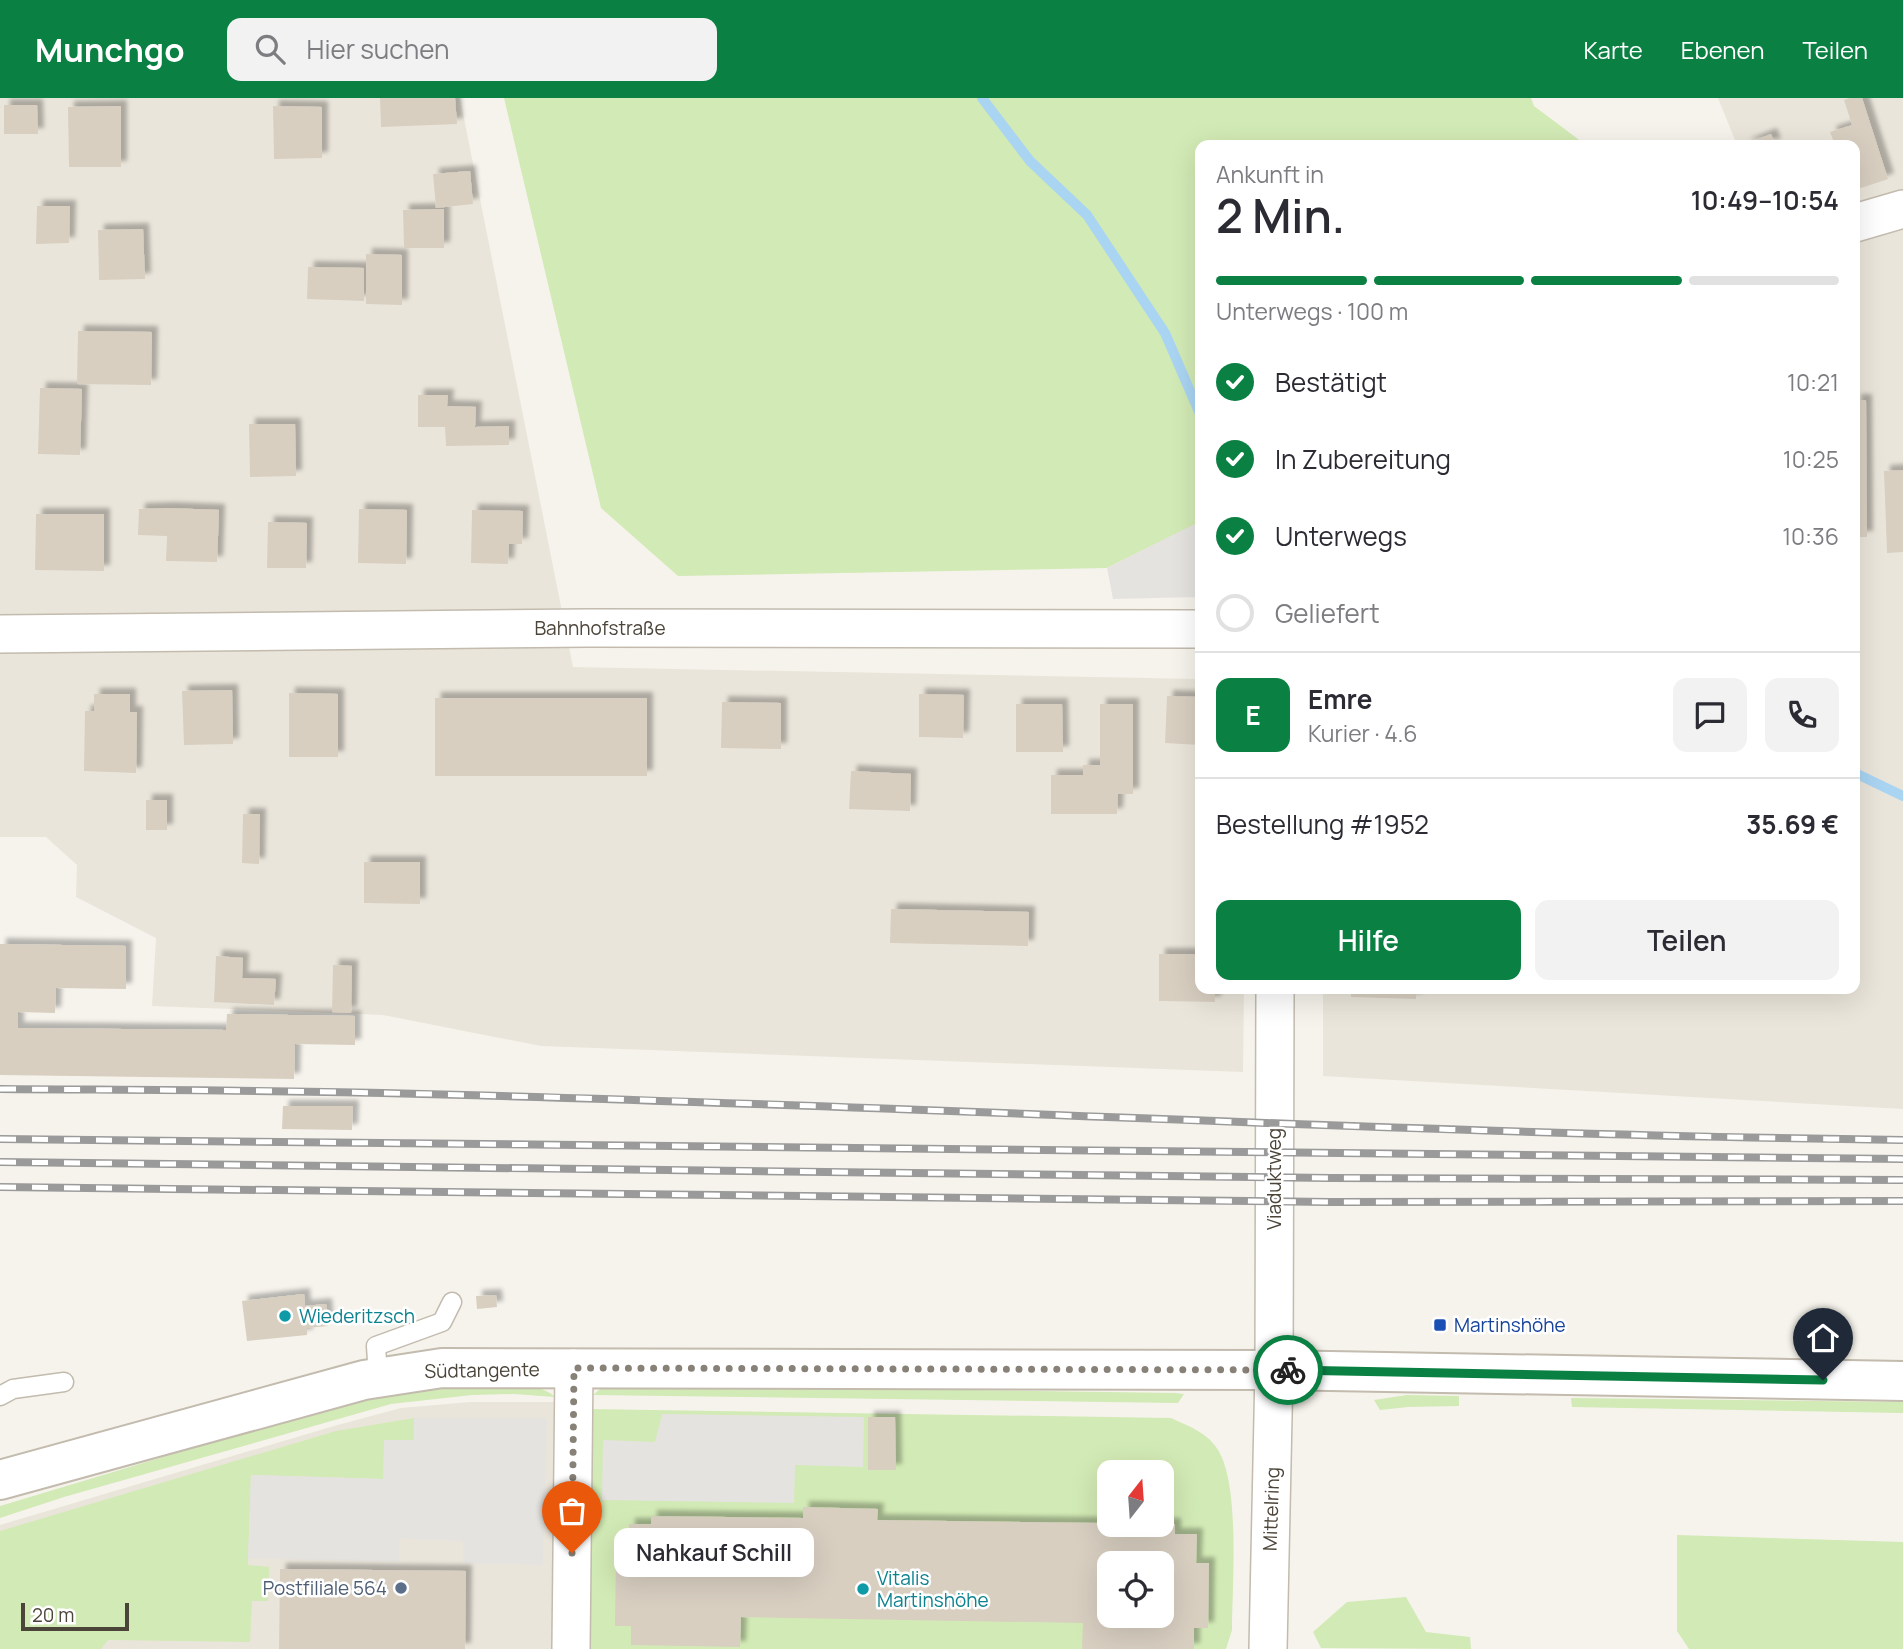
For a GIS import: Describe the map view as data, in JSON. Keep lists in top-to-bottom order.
{
  "streets": {
    "street": [
      "Bahnhofstraße",
      "Viaduktweg",
      "Südtangente",
      "Mittelring"
    ]
  },
  "crossings": [
    ["Viaduktweg", "Südtangente"],
    ["Viaduktweg", "Mittelring"],
    ["Südtangente", "Mittelring"]
  ],
  "places": {
    "other": [
      "Wiederitzsch",
      "Nahkauf Schill",
      "Postfiliale 564",
      "Vitalis Martinshöhe"
    ],
    "transit": ["Martinshöhe"]
  },
  "scale_bar": "20 m",
  "north": "top",
  "page": {
    "header": "Munchgo",
    "search": "Hier suchen",
    "nav": ["Karte", "Ebenen", "Teilen"],
    "heading": ["2 Min.", "Ankunft in", "10:49–10:54"],
    "panel": [
      "Emre",
      "Kurier · 4.6",
      "Bestellung #1952",
      "35.69 €"
    ],
    "bar": "Unterwegs · 100 m",
    "list": [
      ["Bestätigt", "10:21"],
      ["In Zubereitung", "10:25"],
      ["Unterwegs", "10:36"],
      "Geliefert"
    ],
    "round": "E",
    "buttons": ["Hilfe", "Teilen"],
    "bubble": "Nahkauf Schill",
    "scale": "20 m"
  }
}
